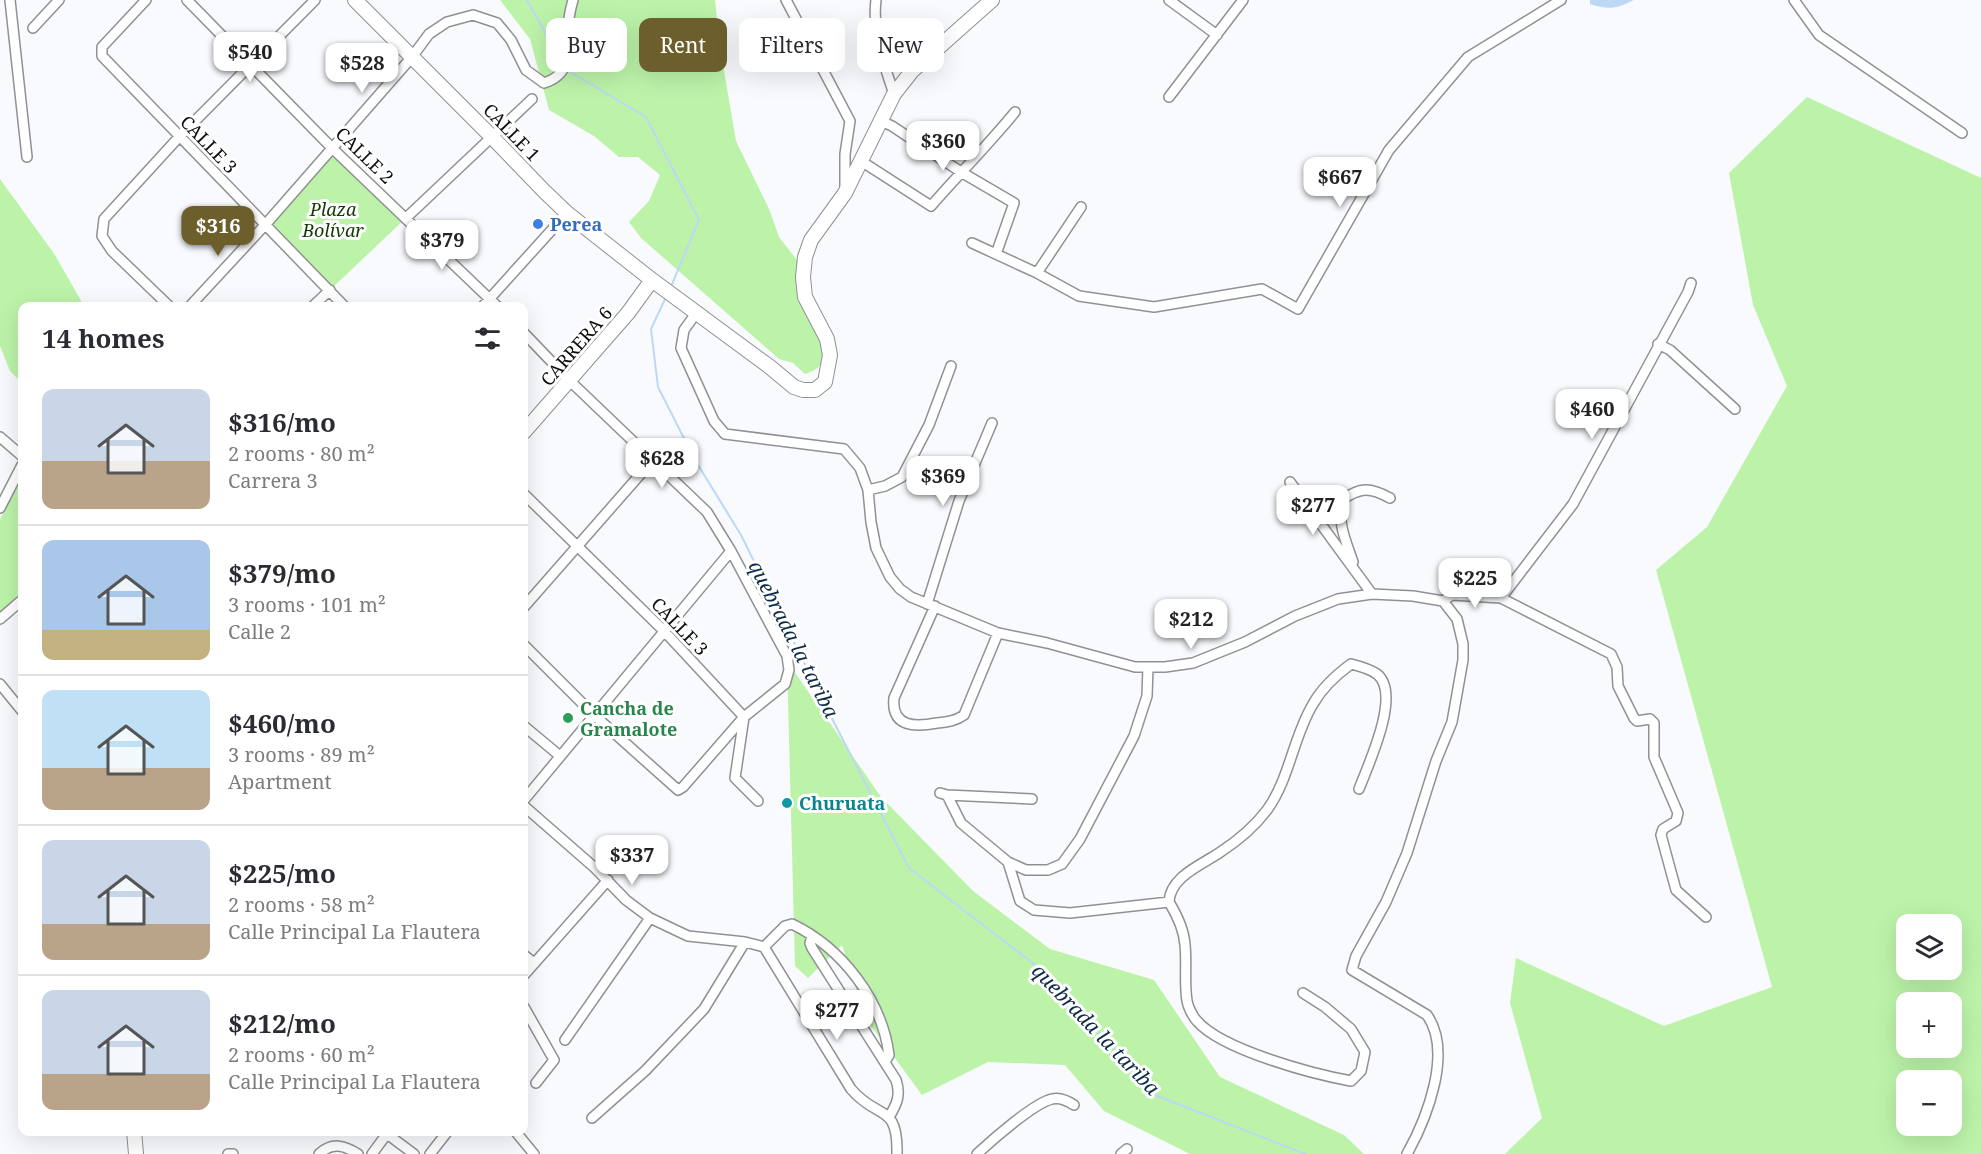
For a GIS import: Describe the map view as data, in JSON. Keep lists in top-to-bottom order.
{
  "streets": {
    "main road": ["CALLE 1", "CARRERA 6"],
    "street": ["CALLE 3", "CALLE 2"]
  },
  "crossings": [
    ["CALLE 1", "CARRERA 6"]
  ],
  "water": ["quebrada la tariba"],
  "parks": ["Plaza Bolívar"],
  "places": ["Perea", "Cancha de Gramalote", "Churuata"],
  "page": {
    "chip": [
      "Buy",
      "Rent",
      "Filters",
      "New"
    ],
    "price": [
      "$540",
      "$528",
      "$360",
      "$667",
      "$316",
      "$379",
      "$460",
      "$628",
      "$369",
      "$277",
      "$225",
      "$212",
      "$337",
      "$277"
    ],
    "heading": "14 homes",
    "list": [
      {
        "name": "$316/mo",
        "note": "2 rooms · 80 m² · Carrera 3"
      },
      {
        "name": "$379/mo",
        "note": "3 rooms · 101 m² · Calle 2"
      },
      {
        "name": "$460/mo",
        "note": "3 rooms · 89 m² · Apartment"
      },
      {
        "name": "$225/mo",
        "note": "2 rooms · 58 m² · Calle Principal La Flautera"
      },
      {
        "name": "$212/mo",
        "note": "2 rooms · 60 m² · Calle Principal La Flautera"
      }
    ],
    "map_buttons": ["+", "−"]
  }
}
